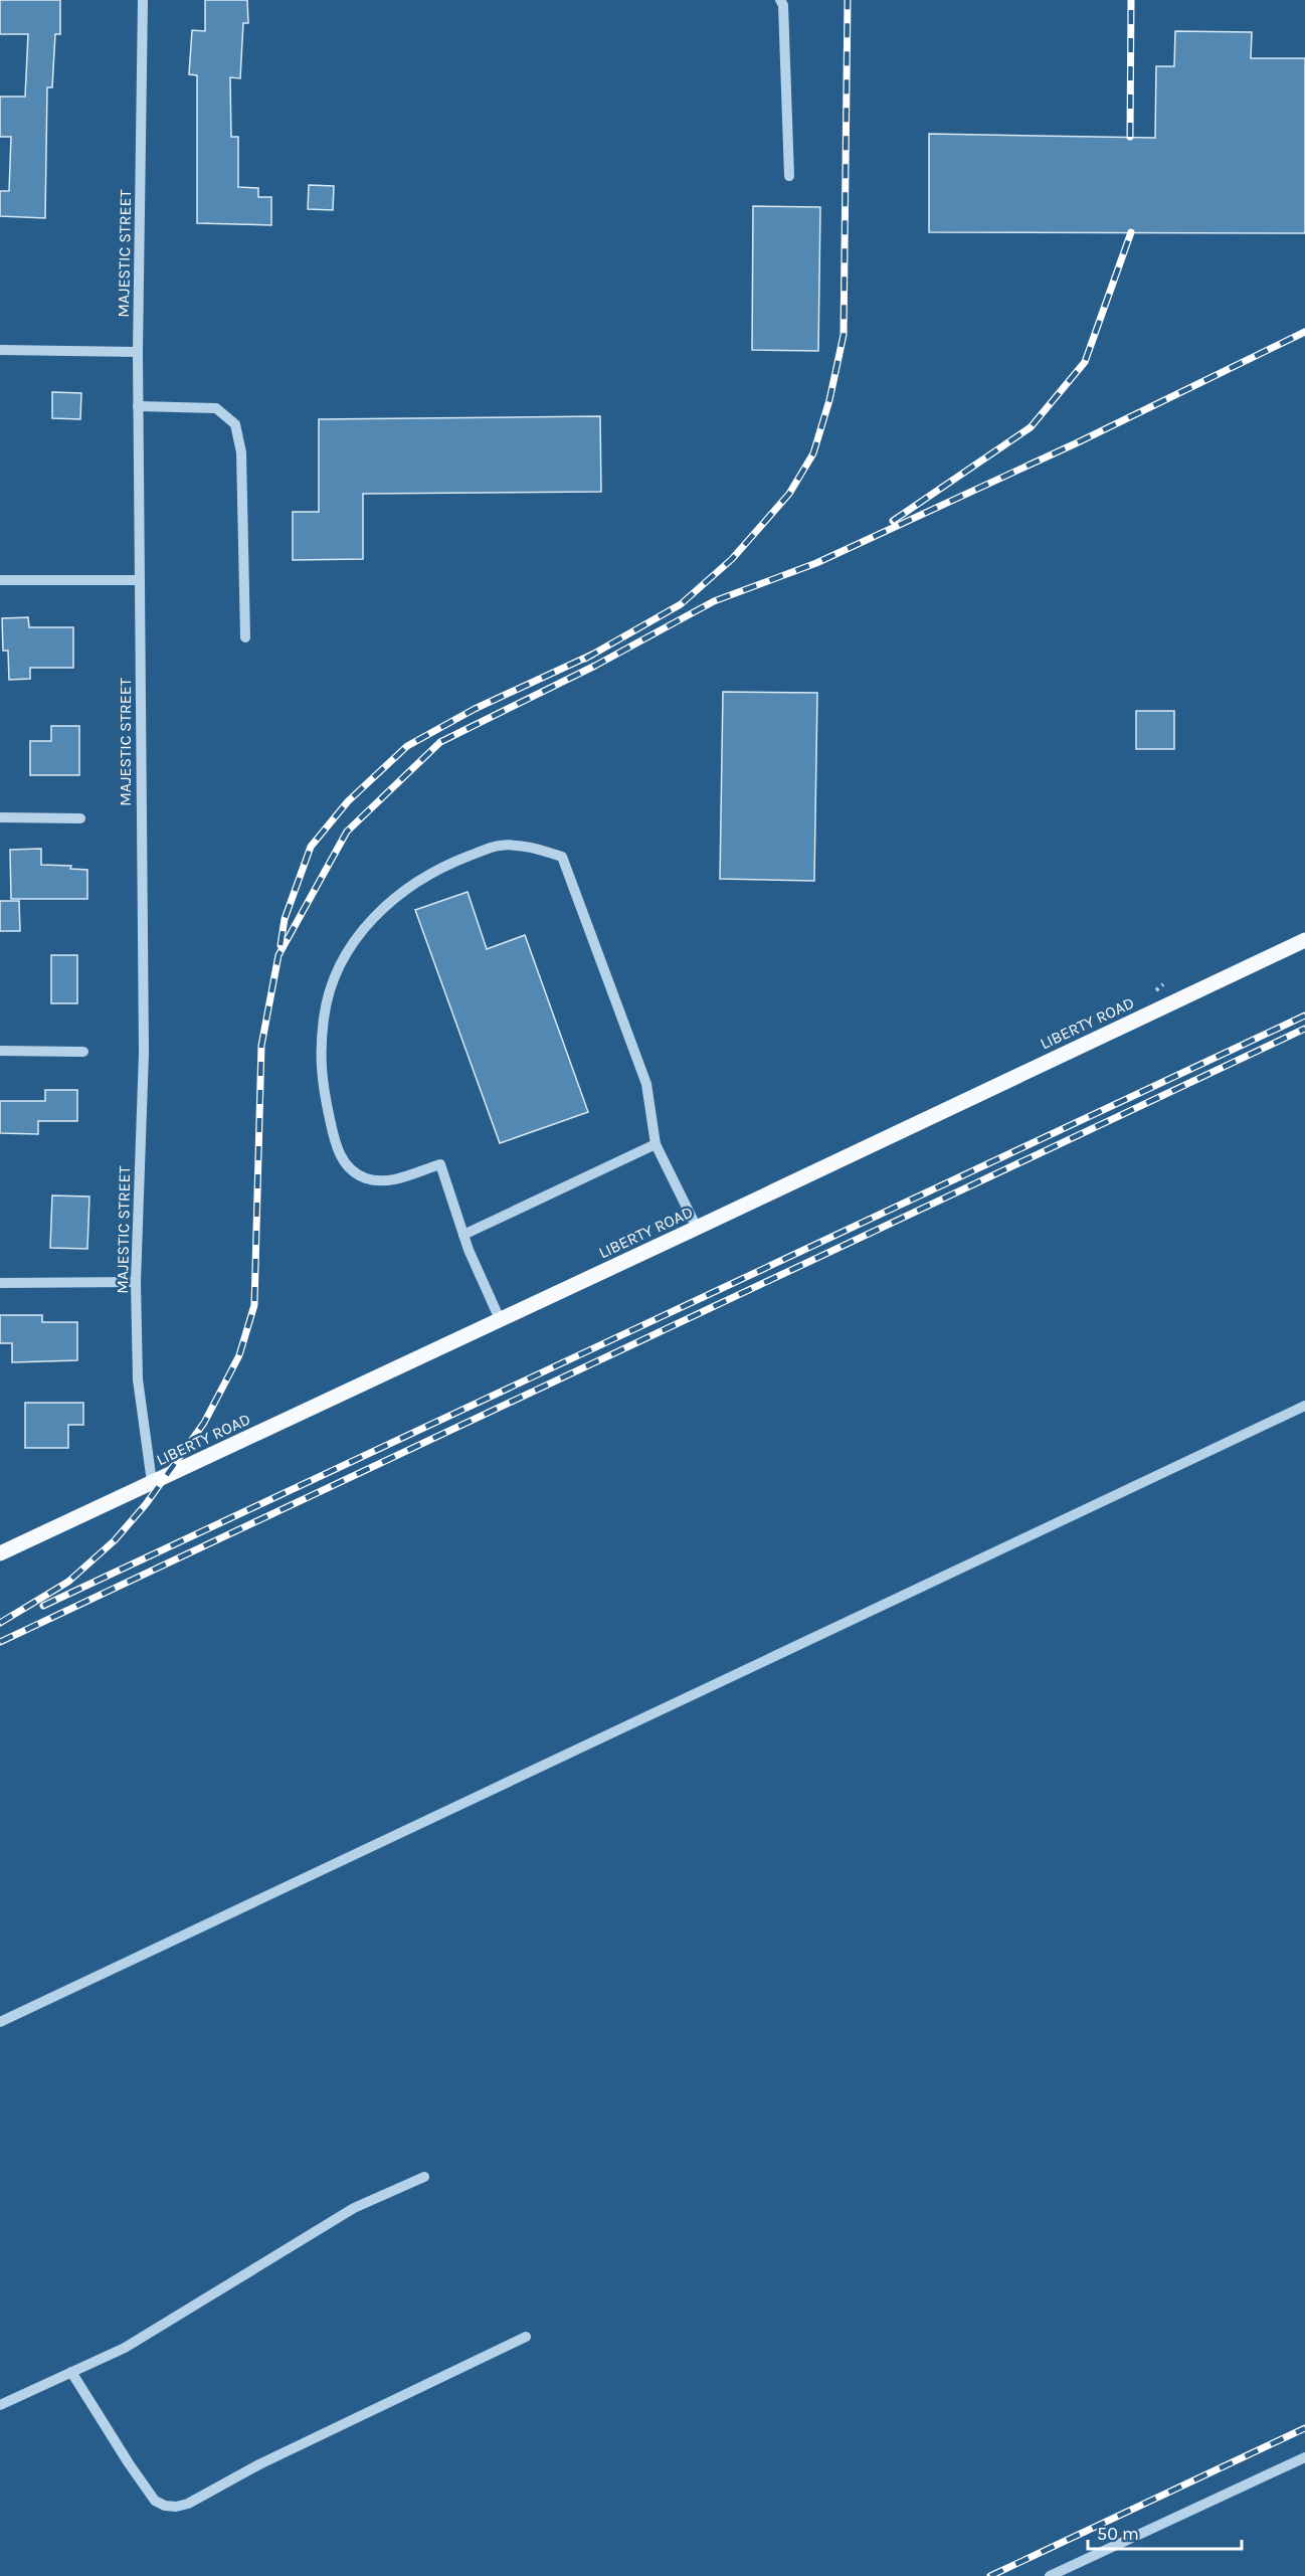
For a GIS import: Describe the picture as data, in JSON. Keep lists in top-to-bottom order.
{
  "streets": {
    "main road": ["LIBERTY ROAD"],
    "street": ["MAJESTIC STREET"]
  },
  "crossings": [
    ["MAJESTIC STREET", "LIBERTY ROAD"]
  ],
  "scale_bar": "50 m"
}
